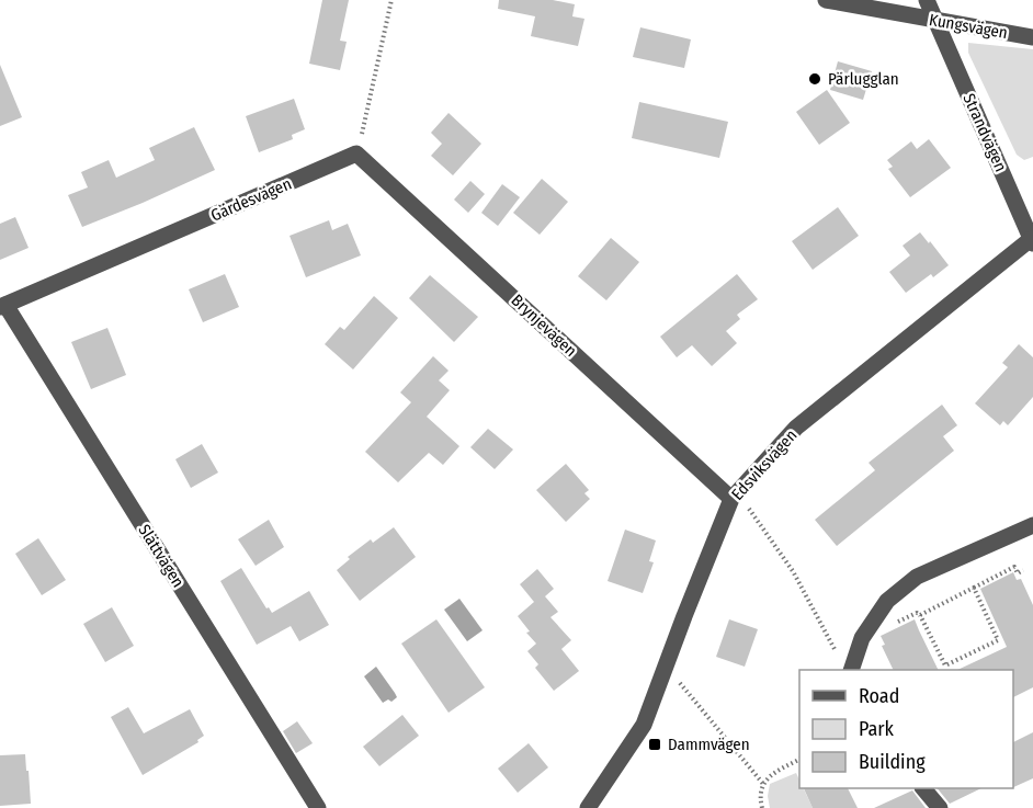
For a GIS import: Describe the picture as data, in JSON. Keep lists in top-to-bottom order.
{
  "streets": {
    "street": [
      "Kungsvägen",
      "Strandvägen",
      "Gärdesvägen",
      "Brynjevägen",
      "Edsviksvägen",
      "Slättvägen"
    ]
  },
  "crossings": [
    ["Kungsvägen", "Strandvägen"],
    ["Strandvägen", "Edsviksvägen"],
    ["Gärdesvägen", "Brynjevägen"],
    ["Gärdesvägen", "Slättvägen"],
    ["Brynjevägen", "Edsviksvägen"]
  ],
  "places": {
    "other": ["Pärlugglan"],
    "transit": ["Dammvägen"]
  },
  "legend": ["Road", "Park", "Building"]
}
